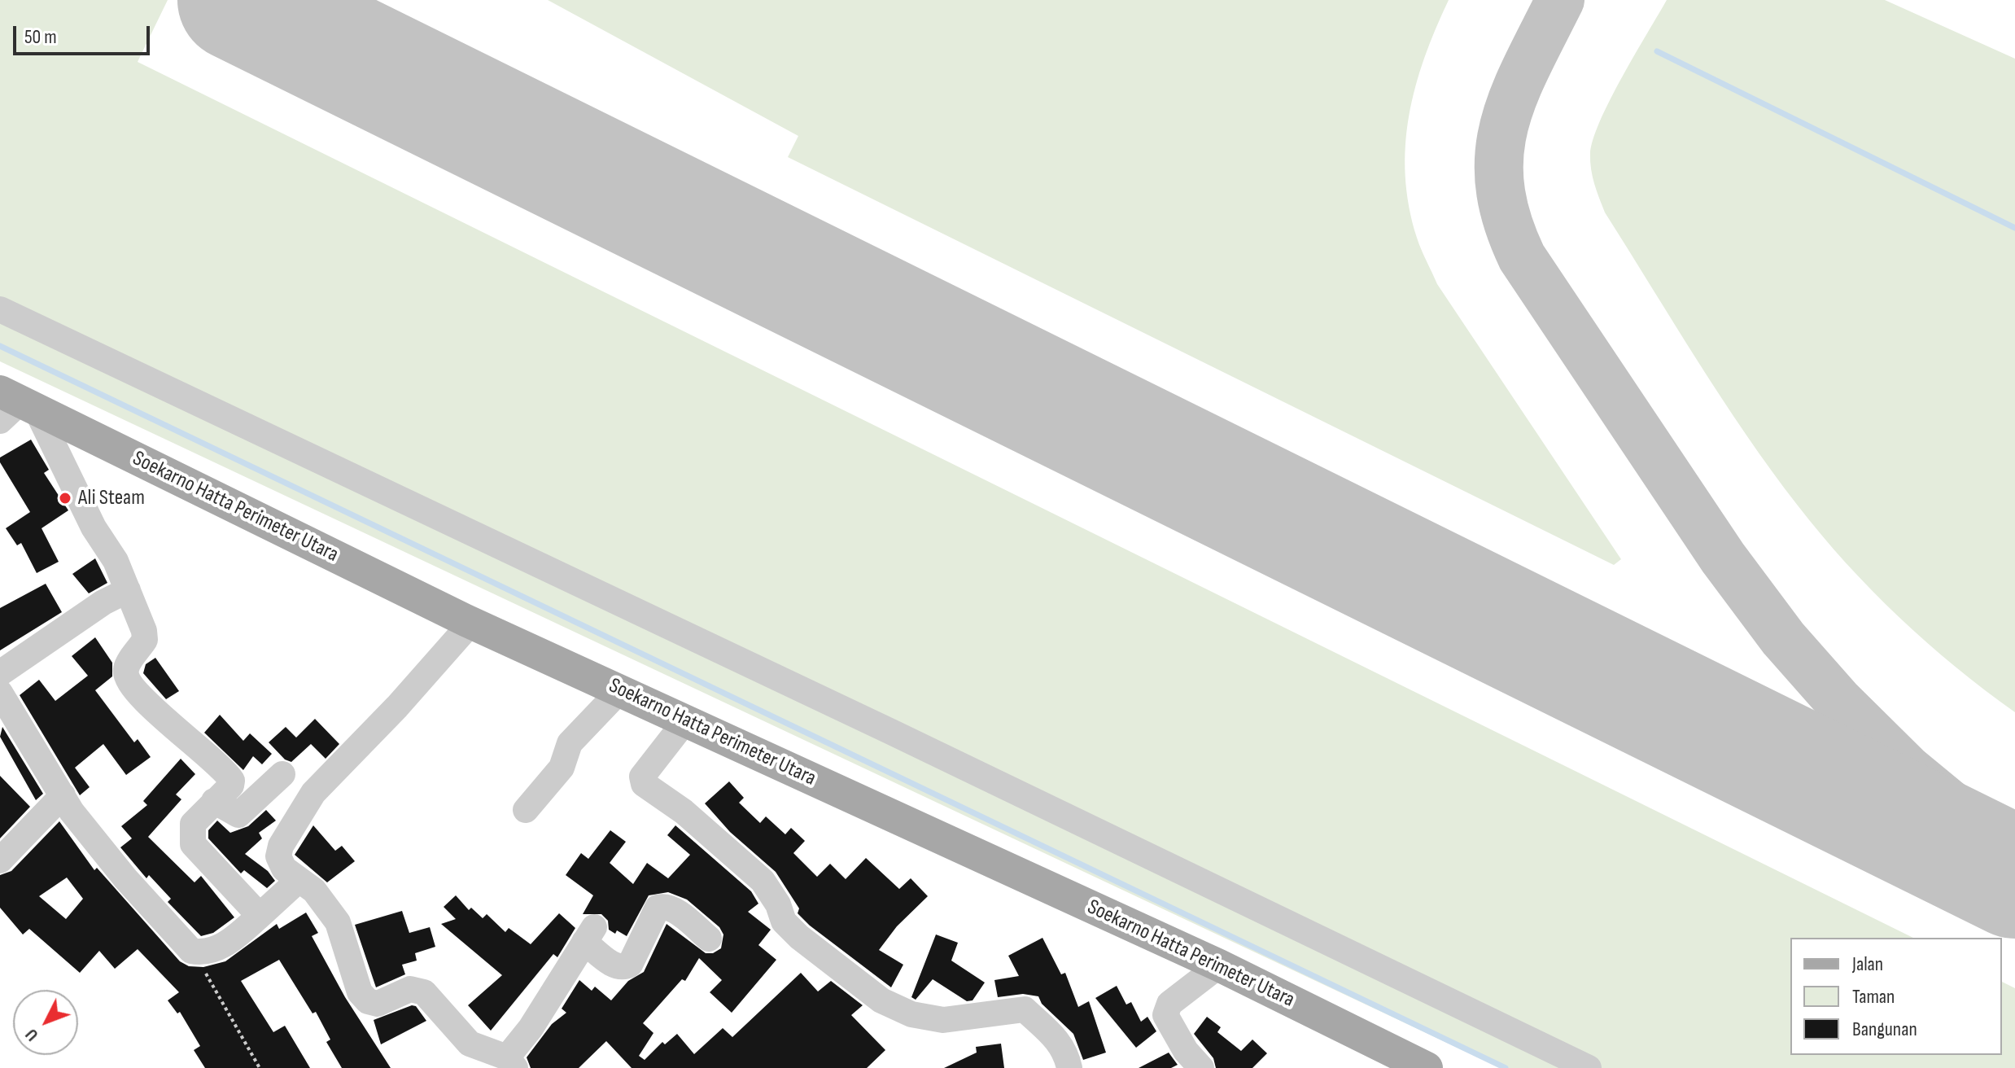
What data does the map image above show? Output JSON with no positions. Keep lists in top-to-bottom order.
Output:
{
  "streets": {
    "main road": ["Soekarno Hatta Perimeter Utara"]
  },
  "places": ["Ali Steam"],
  "legend": ["Jalan", "Taman", "Bangunan"],
  "scale_bar": "50 m",
  "north": "bottom left"
}
